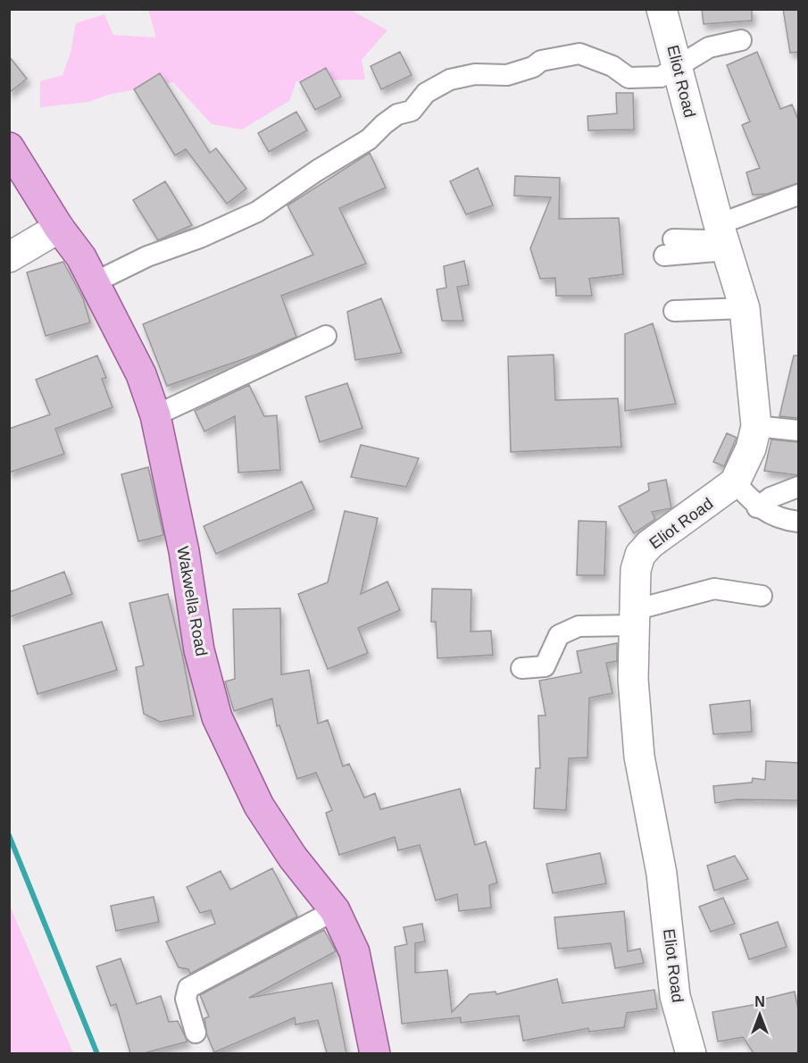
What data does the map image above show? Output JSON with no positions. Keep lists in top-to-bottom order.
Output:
{
  "streets": {
    "main road": ["Wakwella Road"],
    "street": ["Eliot Road"]
  },
  "north": "top"
}
